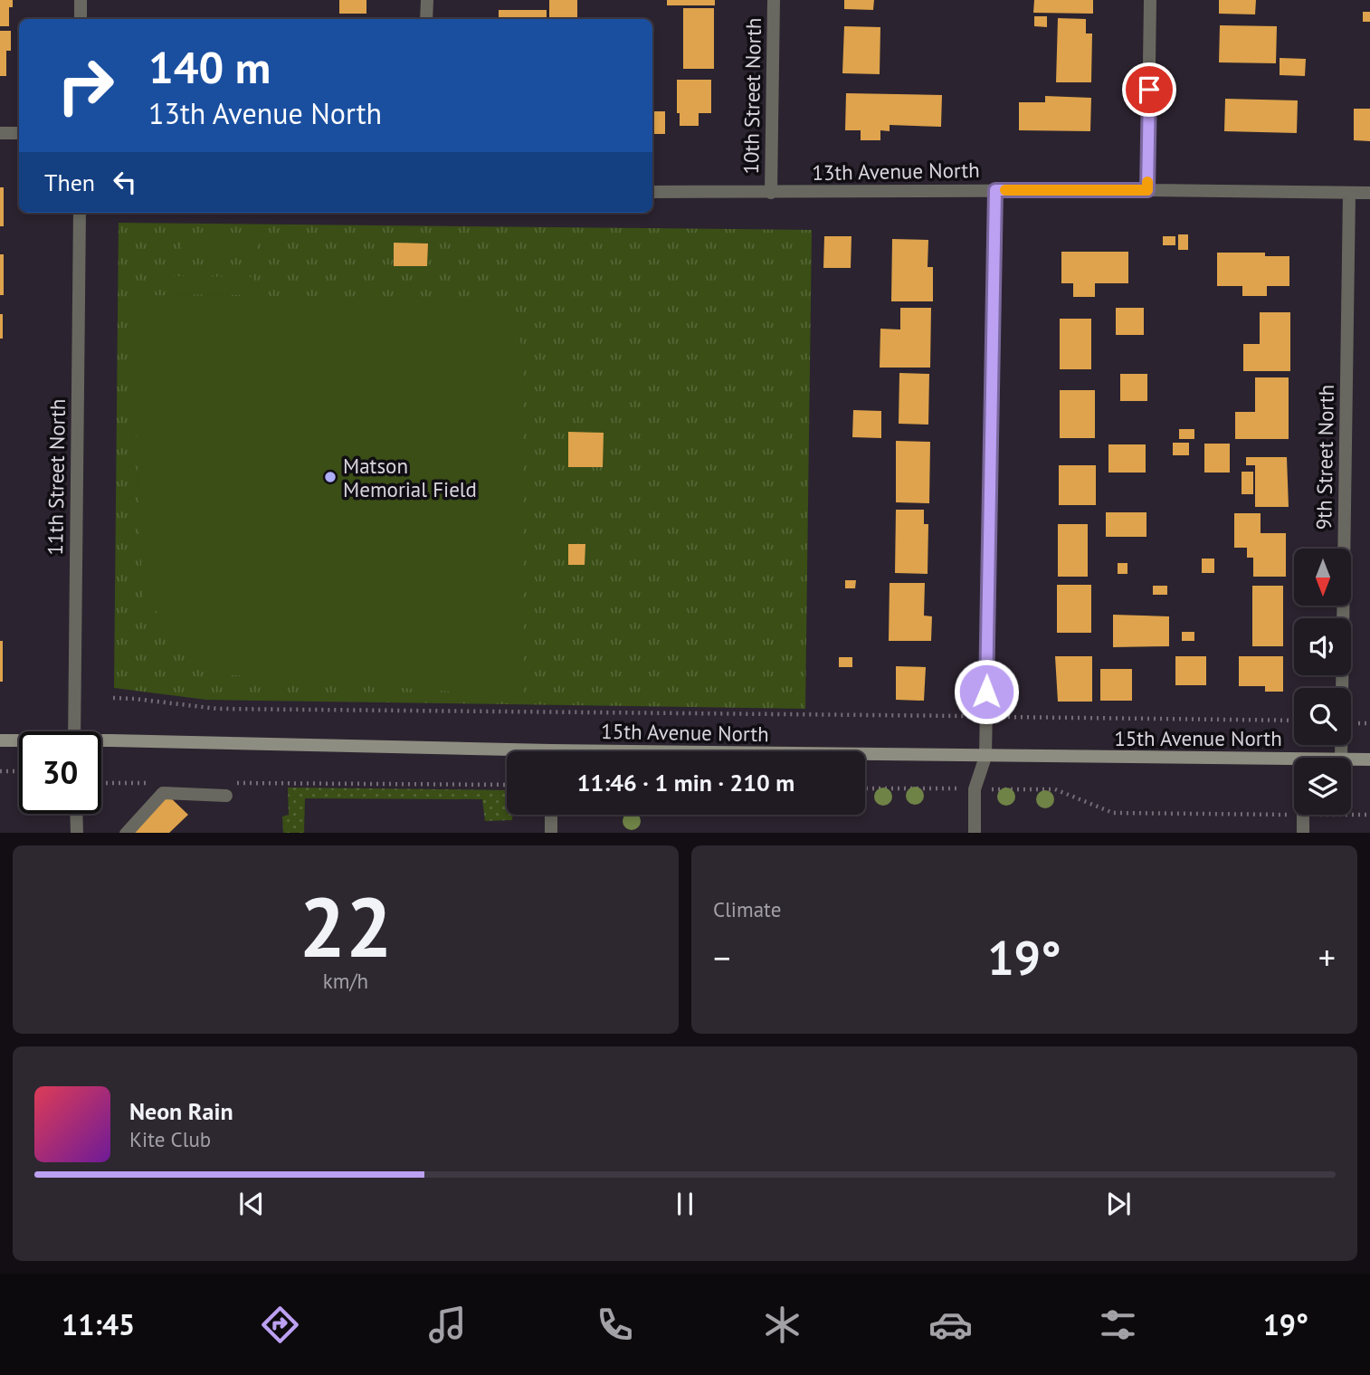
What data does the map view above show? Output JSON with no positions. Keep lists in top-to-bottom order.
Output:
{
  "streets": {
    "main road": ["15th Avenue North"],
    "street": [
      "10th Street North",
      "13th Avenue North",
      "9th Street North",
      "11th Street North"
    ]
  },
  "crossings": [
    ["10th Street North", "13th Avenue North"],
    ["13th Avenue North", "9th Street North"]
  ],
  "places": ["Matson Memorial Field"],
  "north": "bottom",
  "page": {
    "turn": ["140 m", "13th Avenue North"],
    "then": "Then",
    "limit": "30",
    "trip": "11:46 · 1 min · 210 m",
    "tile": [
      ["22", "km/h"],
      "Climate"
    ],
    "heat": ["−", "19°", "+"],
    "song": ["Neon Rain", "Kite Club"],
    "tabs": ["11:45", "19°"]
  }
}
